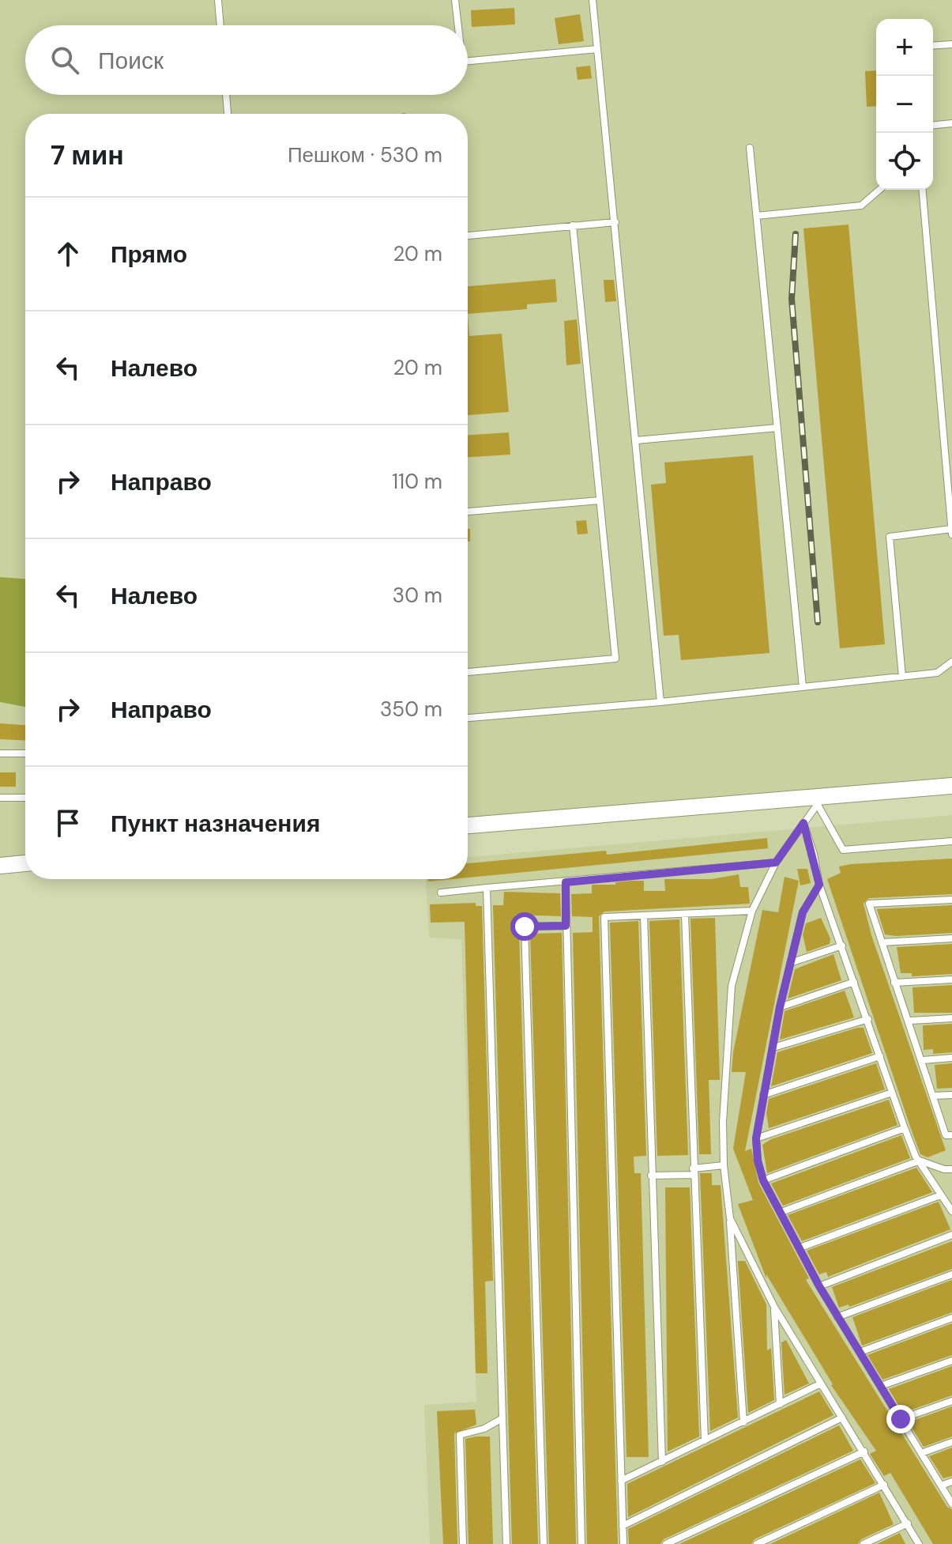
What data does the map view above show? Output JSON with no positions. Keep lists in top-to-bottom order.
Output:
{
  "page": {
    "map_buttons": ["+", "−"],
    "search": "Поиск",
    "heading": ["7 мин", "Пешком · 530 m"],
    "list": [
      ["Прямо", "20 m"],
      ["Налево", "20 m"],
      ["Направо", "110 m"],
      ["Налево", "30 m"],
      ["Направо", "350 m"],
      "Пункт назначения"
    ]
  }
}
